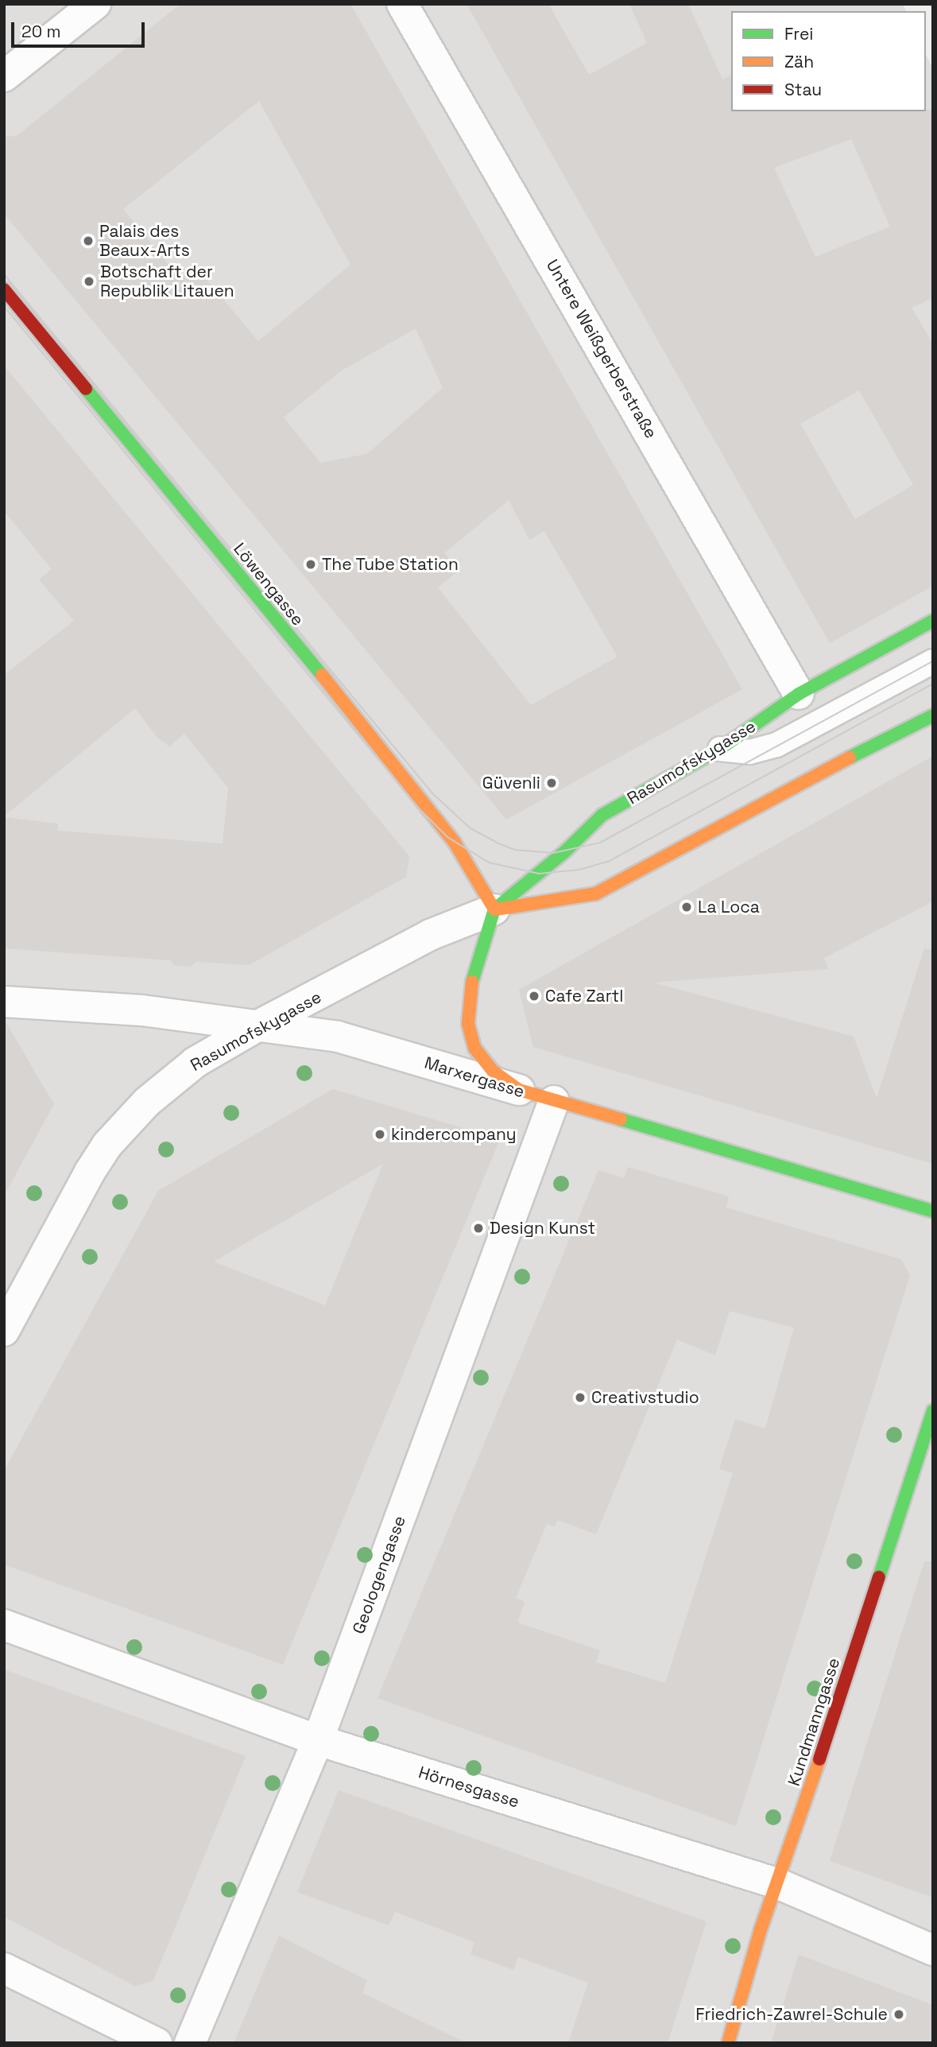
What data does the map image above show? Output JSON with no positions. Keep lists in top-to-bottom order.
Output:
{
  "streets": {
    "street": [
      "Untere Weißgerberstraße",
      "Löwengasse",
      "Rasumofskygasse",
      "Marxergasse",
      "Geologengasse",
      "Kundmanngasse",
      "Hörnesgasse"
    ]
  },
  "crossings": [
    ["Untere Weißgerberstraße", "Rasumofskygasse"],
    ["Löwengasse", "Rasumofskygasse"],
    ["Rasumofskygasse", "Marxergasse"],
    ["Marxergasse", "Geologengasse"],
    ["Geologengasse", "Hörnesgasse"],
    ["Kundmanngasse", "Hörnesgasse"]
  ],
  "places": [
    "Palais des Beaux-Arts",
    "Botschaft der Republik Litauen",
    "The Tube Station",
    "Güvenli",
    "La Loca",
    "Cafe Zartl",
    "kindercompany",
    "Design Kunst",
    "Creativstudio",
    "Friedrich-Zawrel-Schule"
  ],
  "legend": ["Frei", "Zäh", "Stau"],
  "scale_bar": "20 m"
}
